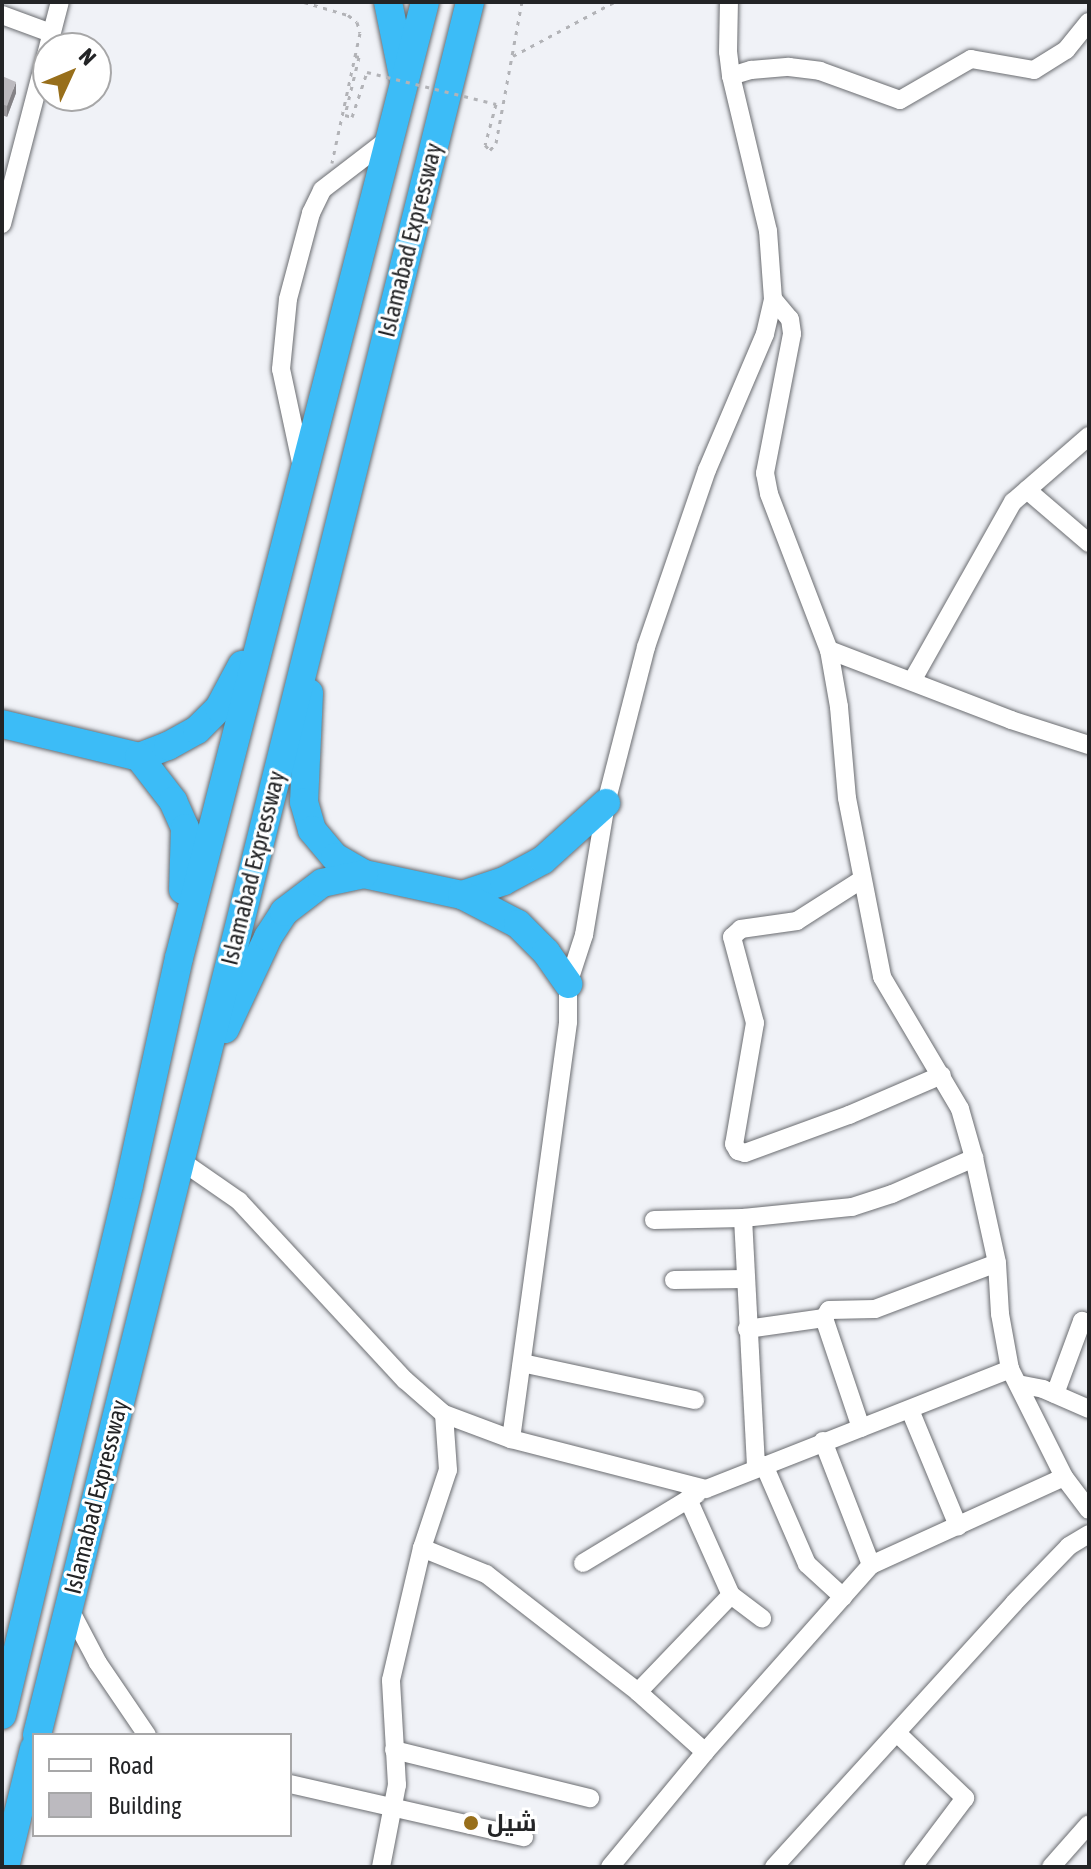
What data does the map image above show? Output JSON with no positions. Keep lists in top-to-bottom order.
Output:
{
  "streets": {
    "highway": ["Islamabad Expressway"]
  },
  "places": ["شیل"],
  "legend": ["Road", "Building"],
  "north": "top right"
}
